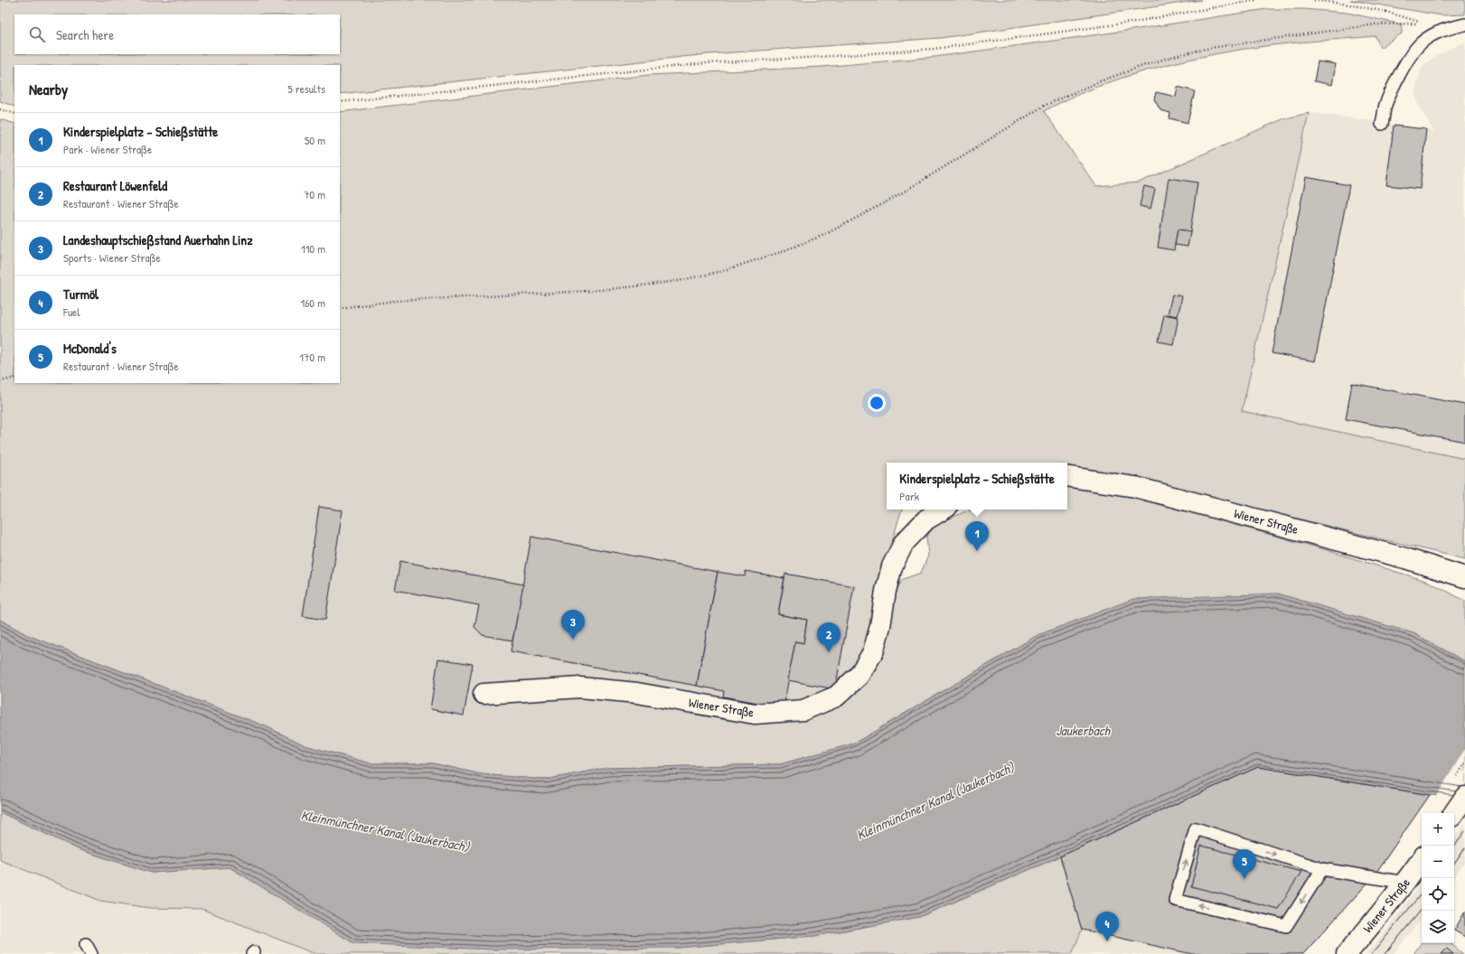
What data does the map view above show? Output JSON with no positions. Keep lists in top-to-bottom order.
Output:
{
  "streets": {
    "street": ["Wiener Straße"]
  },
  "water": ["Jaukerbach", "Kleinmünchner Kanal (Jaukerbach)"],
  "page": {
    "search": "Search here",
    "heading": ["Nearby", "5 results"],
    "list": [
      {
        "mark": "1",
        "name": "Kinderspielplatz - Schießstätte",
        "note": "Park · Wiener Straße",
        "value": "50 m"
      },
      {
        "mark": "2",
        "name": "Restaurant Löwenfeld",
        "note": "Restaurant · Wiener Straße",
        "value": "70 m"
      },
      {
        "mark": "3",
        "name": "Landeshauptschießstand Auerhahn Linz",
        "note": "Sports · Wiener Straße",
        "value": "110 m"
      },
      {
        "mark": "4",
        "name": "Turmöl",
        "note": "Fuel",
        "value": "160 m"
      },
      {
        "mark": "5",
        "name": "McDonald's",
        "note": "Restaurant · Wiener Straße",
        "value": "170 m"
      }
    ],
    "popup": ["Kinderspielplatz - Schießstätte", "Park"],
    "pins": [
      "1",
      "3",
      "2",
      "5",
      "4"
    ],
    "map_buttons": ["+", "−"]
  }
}
